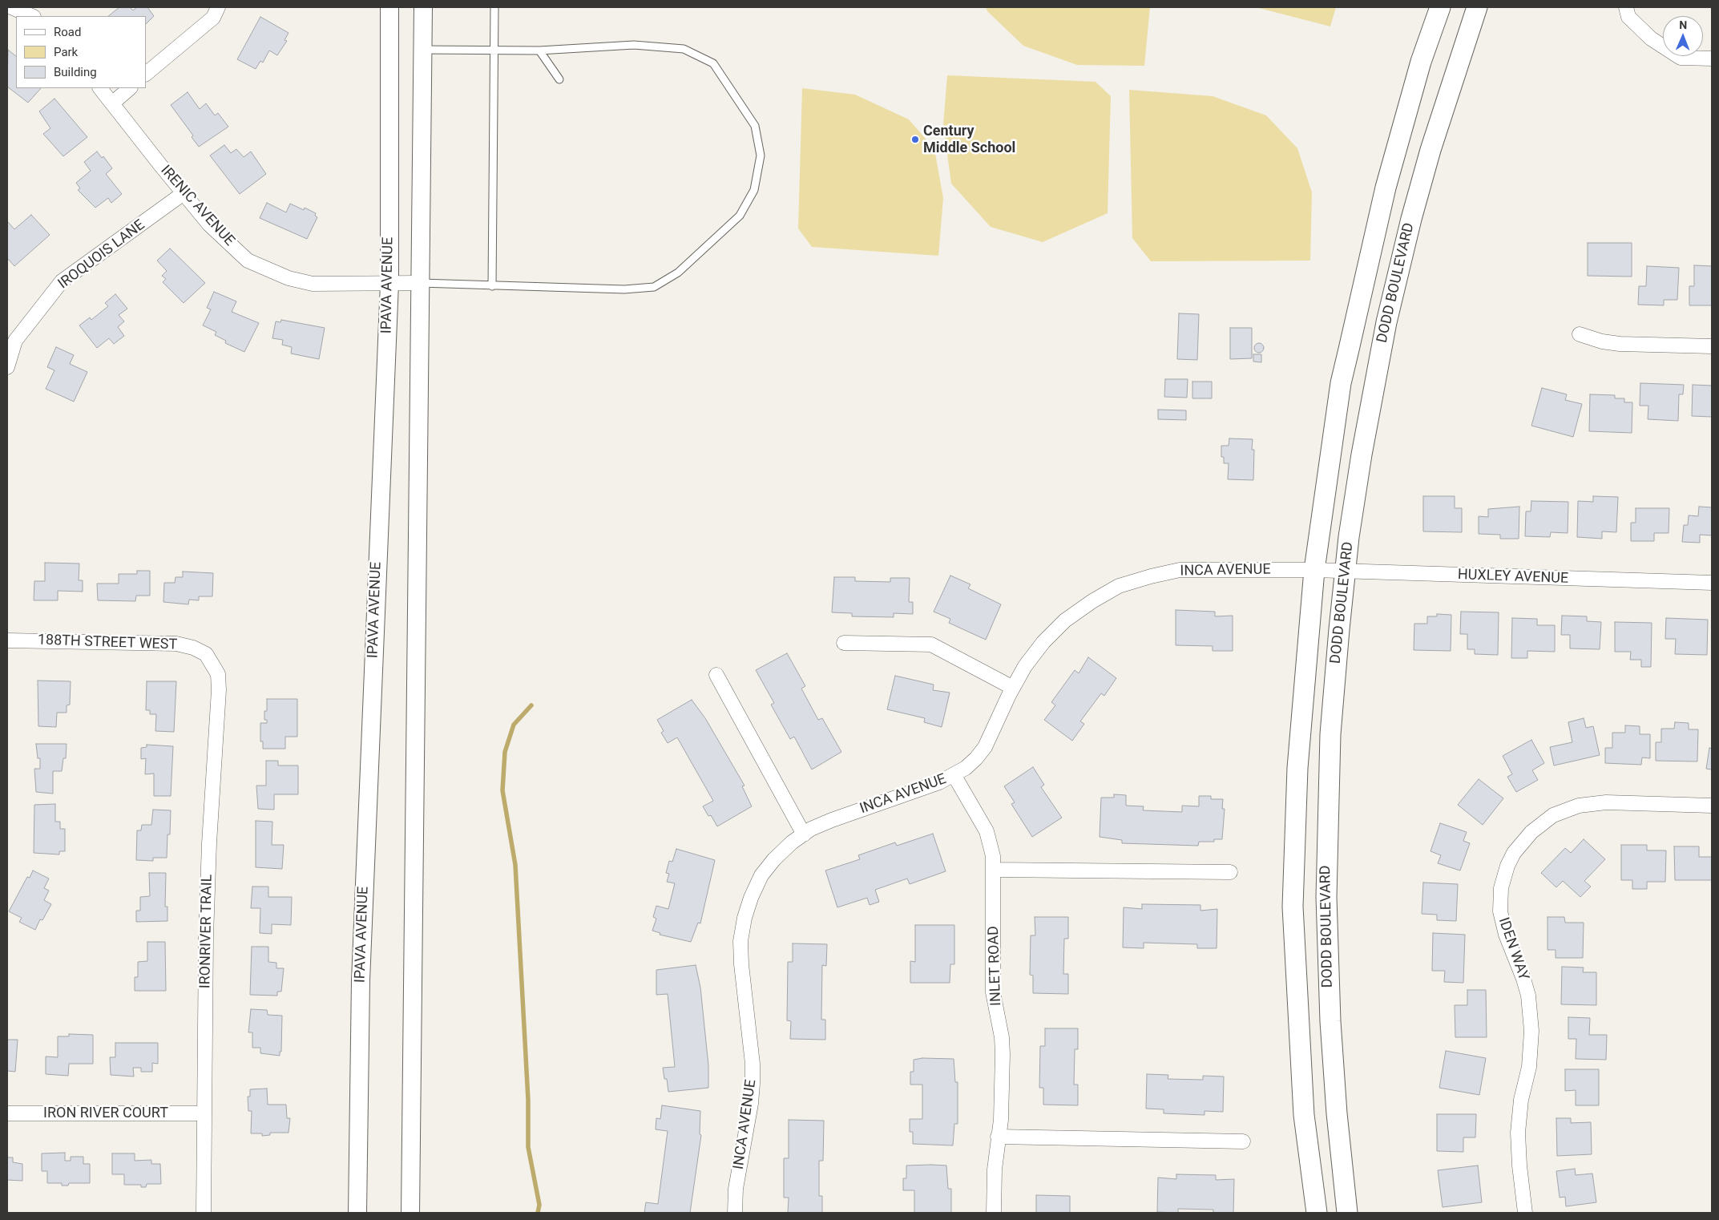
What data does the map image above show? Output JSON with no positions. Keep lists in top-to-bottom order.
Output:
{
  "streets": {
    "main road": ["DODD BOULEVARD"],
    "street": [
      "IRENIC AVENUE",
      "IROQUOIS LANE",
      "IPAVA AVENUE",
      "INCA AVENUE",
      "HUXLEY AVENUE",
      "188TH STREET WEST",
      "IRONRIVER TRAIL",
      "IDEN WAY",
      "INLET ROAD",
      "IRON RIVER COURT"
    ]
  },
  "crossings": [
    ["IRENIC AVENUE", "IROQUOIS LANE"],
    ["IRENIC AVENUE", "IPAVA AVENUE"],
    ["DODD BOULEVARD", "HUXLEY AVENUE"],
    ["INCA AVENUE", "HUXLEY AVENUE"],
    ["INCA AVENUE", "INLET ROAD"],
    ["188TH STREET WEST", "IRONRIVER TRAIL"],
    ["IRONRIVER TRAIL", "IRON RIVER COURT"]
  ],
  "places": ["Century Middle School"],
  "legend": ["Road", "Park", "Building"],
  "north": "top"
}
